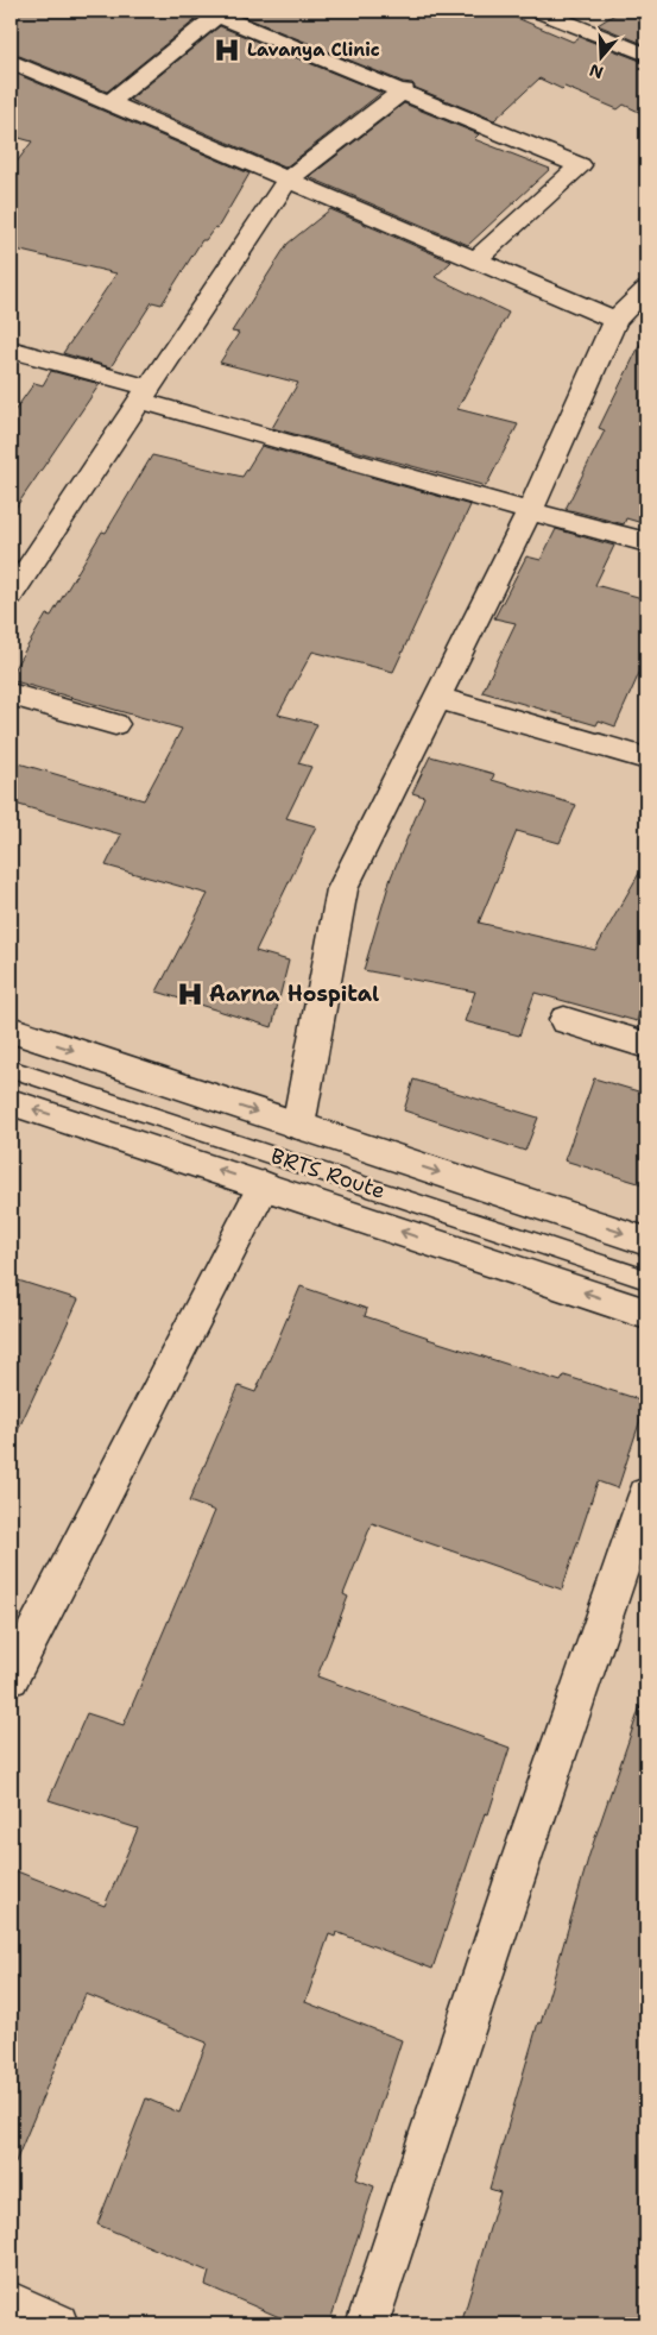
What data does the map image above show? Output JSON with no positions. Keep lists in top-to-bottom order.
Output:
{
  "streets": {
    "lane": ["BRTS Route"]
  },
  "places": {
    "hospital": ["Lavanya Clinic", "Aarna Hospital"]
  },
  "north": "bottom"
}
